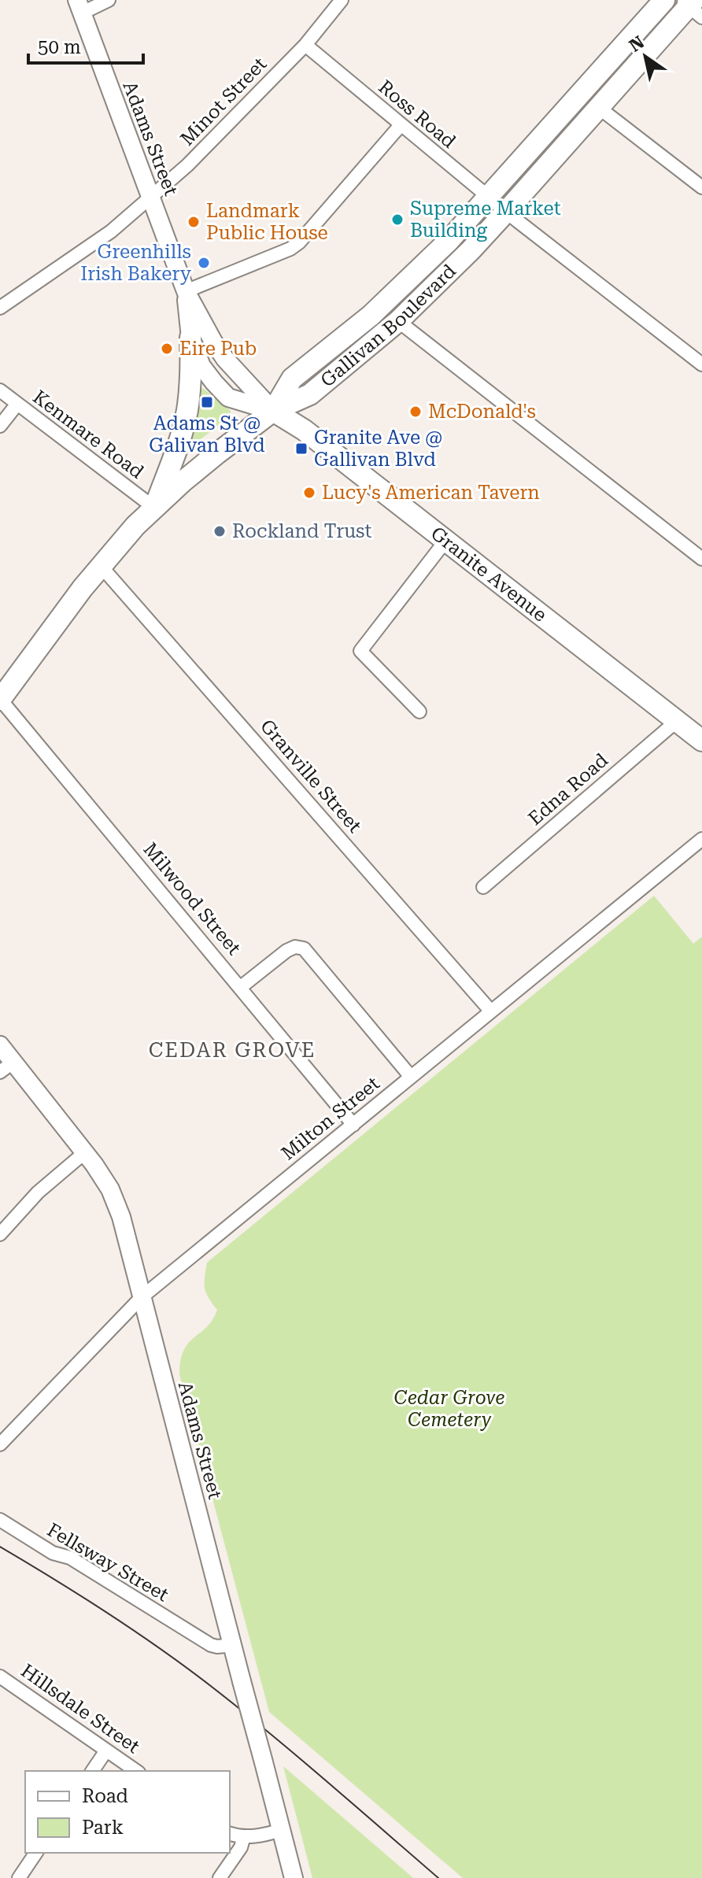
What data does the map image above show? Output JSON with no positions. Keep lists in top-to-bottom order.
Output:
{
  "streets": {
    "highway": ["Gallivan Boulevard", "Granite Avenue"],
    "main road": ["Adams Street"],
    "street": [
      "Minot Street",
      "Ross Road",
      "Kenmare Road",
      "Granville Street",
      "Edna Road",
      "Milwood Street",
      "Milton Street",
      "Fellsway Street",
      "Hillsdale Street"
    ]
  },
  "crossings": [
    ["Minot Street", "Ross Road"],
    ["Minot Street", "Adams Street"],
    ["Ross Road", "Gallivan Boulevard"],
    ["Adams Street", "Gallivan Boulevard"],
    ["Adams Street", "Granite Avenue"],
    ["Adams Street", "Milton Street"],
    ["Adams Street", "Fellsway Street"],
    ["Gallivan Boulevard", "Kenmare Road"],
    ["Gallivan Boulevard", "Granite Avenue"],
    ["Gallivan Boulevard", "Granville Street"],
    ["Gallivan Boulevard", "Milwood Street"],
    ["Granite Avenue", "Edna Road"],
    ["Granville Street", "Milton Street"],
    ["Milwood Street", "Milton Street"]
  ],
  "districts": ["CEDAR GROVE"],
  "parks": ["Cedar Grove Cemetery"],
  "places": {
    "other": [
      "Supreme Market Building",
      "Landmark Public House",
      "Greenhills Irish Bakery",
      "Eire Pub",
      "McDonald's",
      "Lucy's American Tavern",
      "Rockland Trust"
    ],
    "transit": ["Adams St @ Galivan Blvd", "Granite Ave @ Gallivan Blvd"]
  },
  "legend": ["Road", "Park"],
  "scale_bar": "50 m",
  "north": "top left"
}
